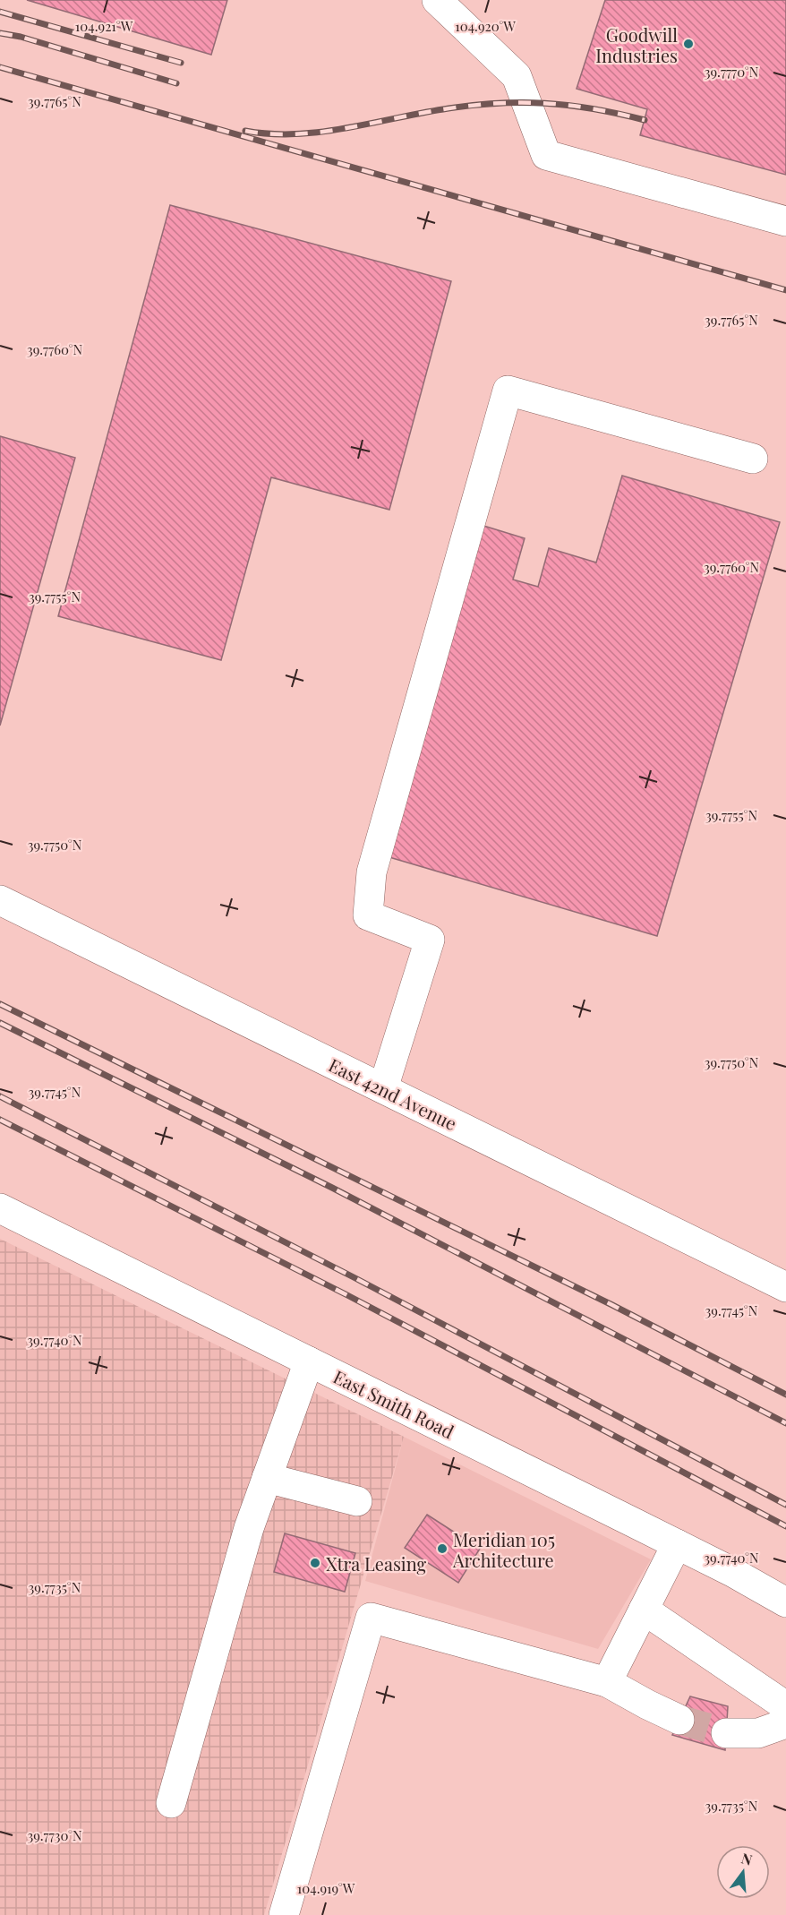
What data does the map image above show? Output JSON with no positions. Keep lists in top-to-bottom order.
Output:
{
  "streets": {
    "street": ["East 42nd Avenue", "East Smith Road"]
  },
  "places": ["Goodwill Industries", "Meridian 105 Architecture", "Xtra Leasing"],
  "north": "top",
  "coordinates": [
    "104.921°W",
    "104.920°W",
    "39.7770°N",
    "39.7765°N",
    "39.7760°N",
    "39.7755°N",
    "39.7750°N",
    "39.7745°N",
    "39.7740°N",
    "39.7735°N",
    "39.7730°N",
    "104.919°W"
  ]
}
